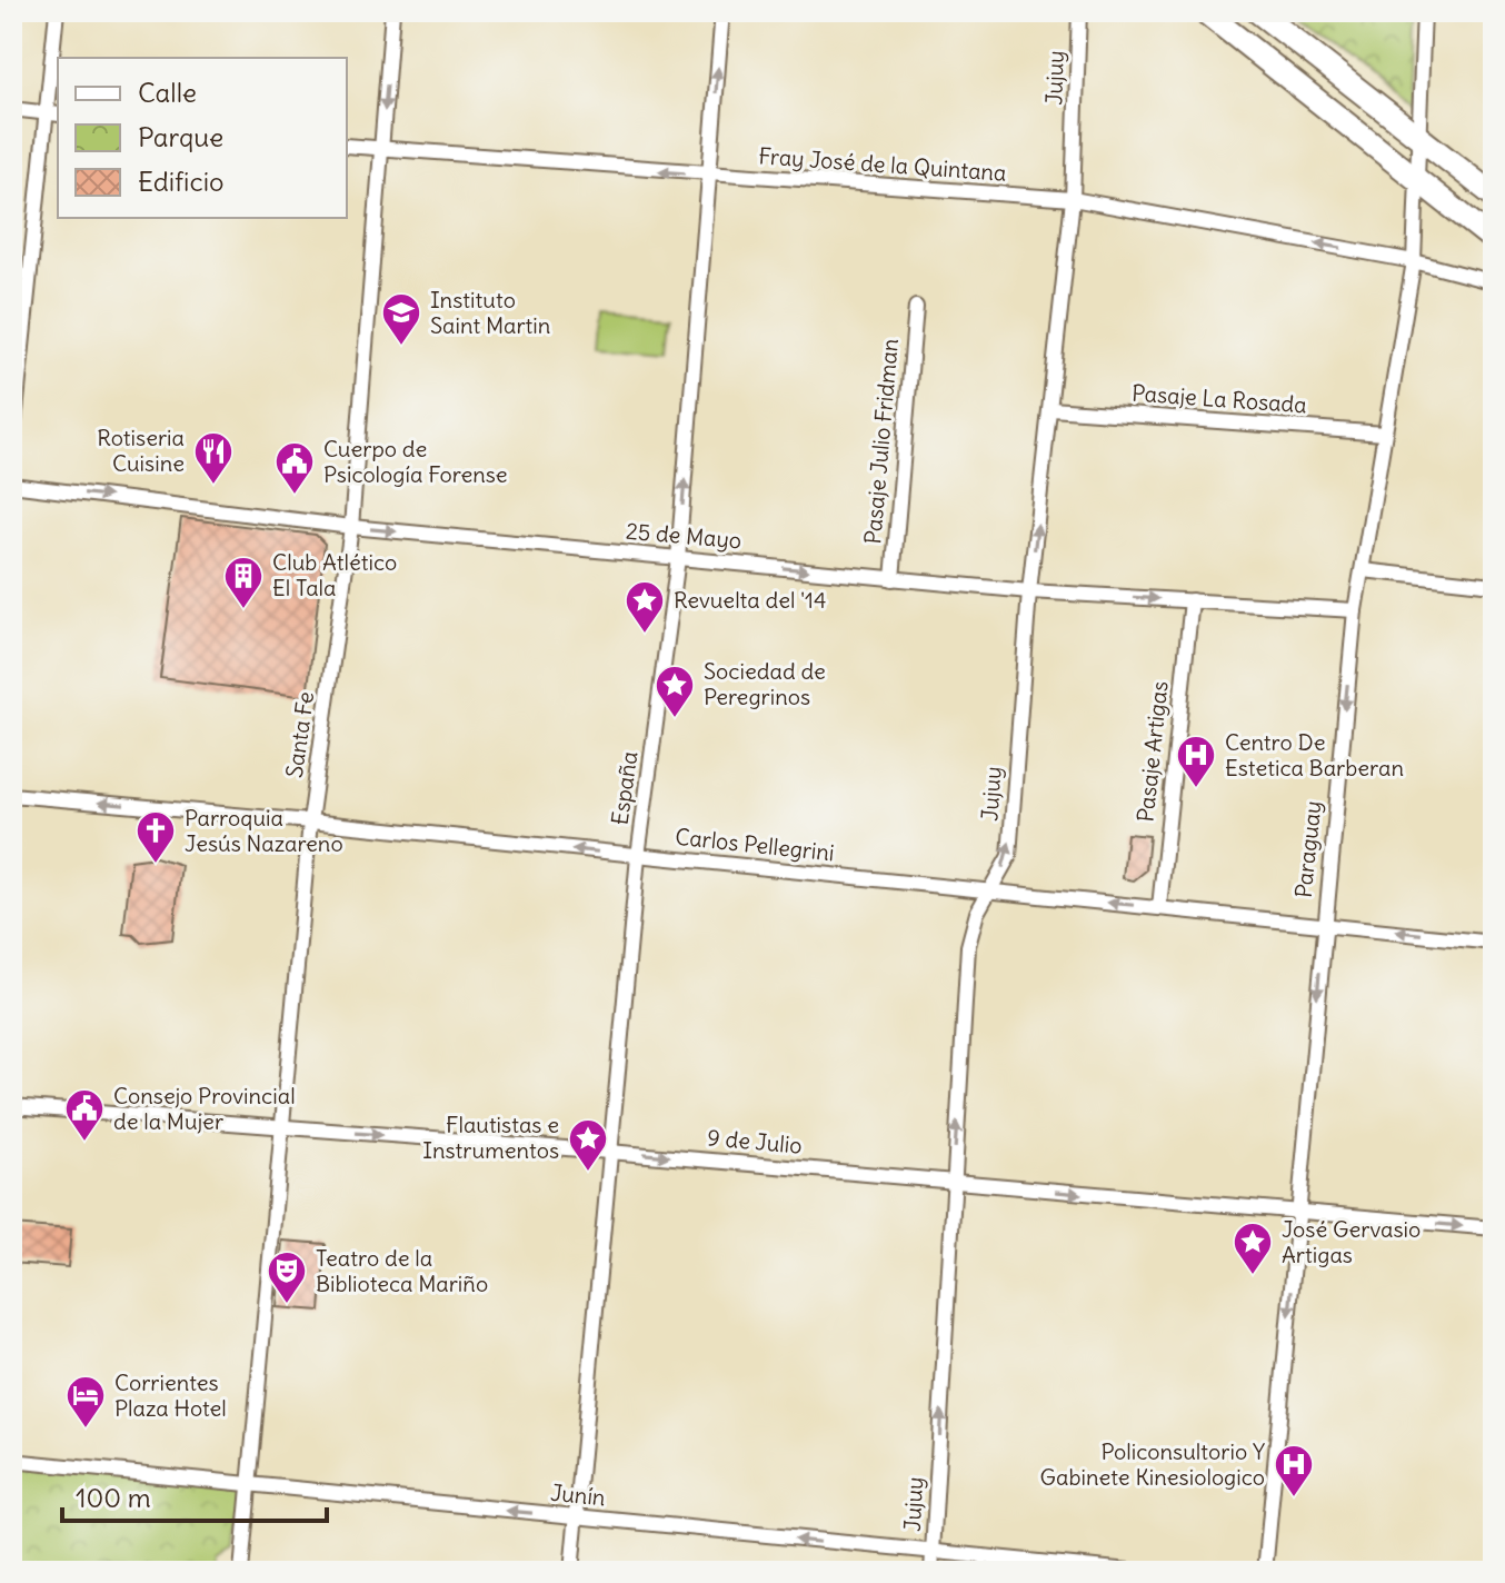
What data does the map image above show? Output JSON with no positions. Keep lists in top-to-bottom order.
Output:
{
  "streets": {
    "street": [
      "Jujuy",
      "Fray José de la Quintana",
      "Pasaje La Rosada",
      "Pasaje Julio Fridman",
      "25 de Mayo",
      "Santa Fe",
      "Pasaje Artigas",
      "España",
      "Carlos Pellegrini",
      "Paraguay",
      "9 de Julio",
      "Junín"
    ]
  },
  "crossings": [
    ["Jujuy", "Fray José de la Quintana"],
    ["Jujuy", "Pasaje La Rosada"],
    ["Jujuy", "25 de Mayo"],
    ["Jujuy", "Carlos Pellegrini"],
    ["Jujuy", "9 de Julio"],
    ["Jujuy", "Junín"],
    ["Fray José de la Quintana", "Santa Fe"],
    ["Fray José de la Quintana", "España"],
    ["Fray José de la Quintana", "Paraguay"],
    ["Pasaje La Rosada", "Paraguay"],
    ["Pasaje Julio Fridman", "25 de Mayo"],
    ["25 de Mayo", "Santa Fe"],
    ["25 de Mayo", "Pasaje Artigas"],
    ["25 de Mayo", "España"],
    ["25 de Mayo", "Paraguay"],
    ["Santa Fe", "Carlos Pellegrini"],
    ["Santa Fe", "9 de Julio"],
    ["Santa Fe", "Junín"],
    ["Pasaje Artigas", "Carlos Pellegrini"],
    ["España", "Carlos Pellegrini"],
    ["España", "9 de Julio"],
    ["España", "Junín"],
    ["Carlos Pellegrini", "Paraguay"],
    ["Paraguay", "9 de Julio"]
  ],
  "one_way": [
    "Jujuy",
    "Fray José de la Quintana",
    "25 de Mayo",
    "Carlos Pellegrini",
    "Paraguay",
    "9 de Julio",
    "Junín"
  ],
  "places": {
    "school or university": ["Instituto Saint Martin"],
    "restaurant": ["Rotiseria Cuisine"],
    "public building": ["Cuerpo de Psicología Forense", "Consejo Provincial de la Mujer"],
    "building": ["Club Atlético El Tala"],
    "place": [
      "Revuelta del '14",
      "Sociedad de Peregrinos",
      "Flautistas e Instrumentos",
      "José Gervasio Artigas"
    ],
    "hospital": ["Centro De Estetica Barberan", "Policonsultorio Y Gabinete Kinesiologico"],
    "church": ["Parroquia Jesús Nazareno"],
    "theatre": ["Teatro de la Biblioteca Mariño"],
    "hotel": ["Corrientes Plaza Hotel"]
  },
  "legend": ["Calle", "Parque", "Edificio"],
  "scale_bar": "100 m"
}
